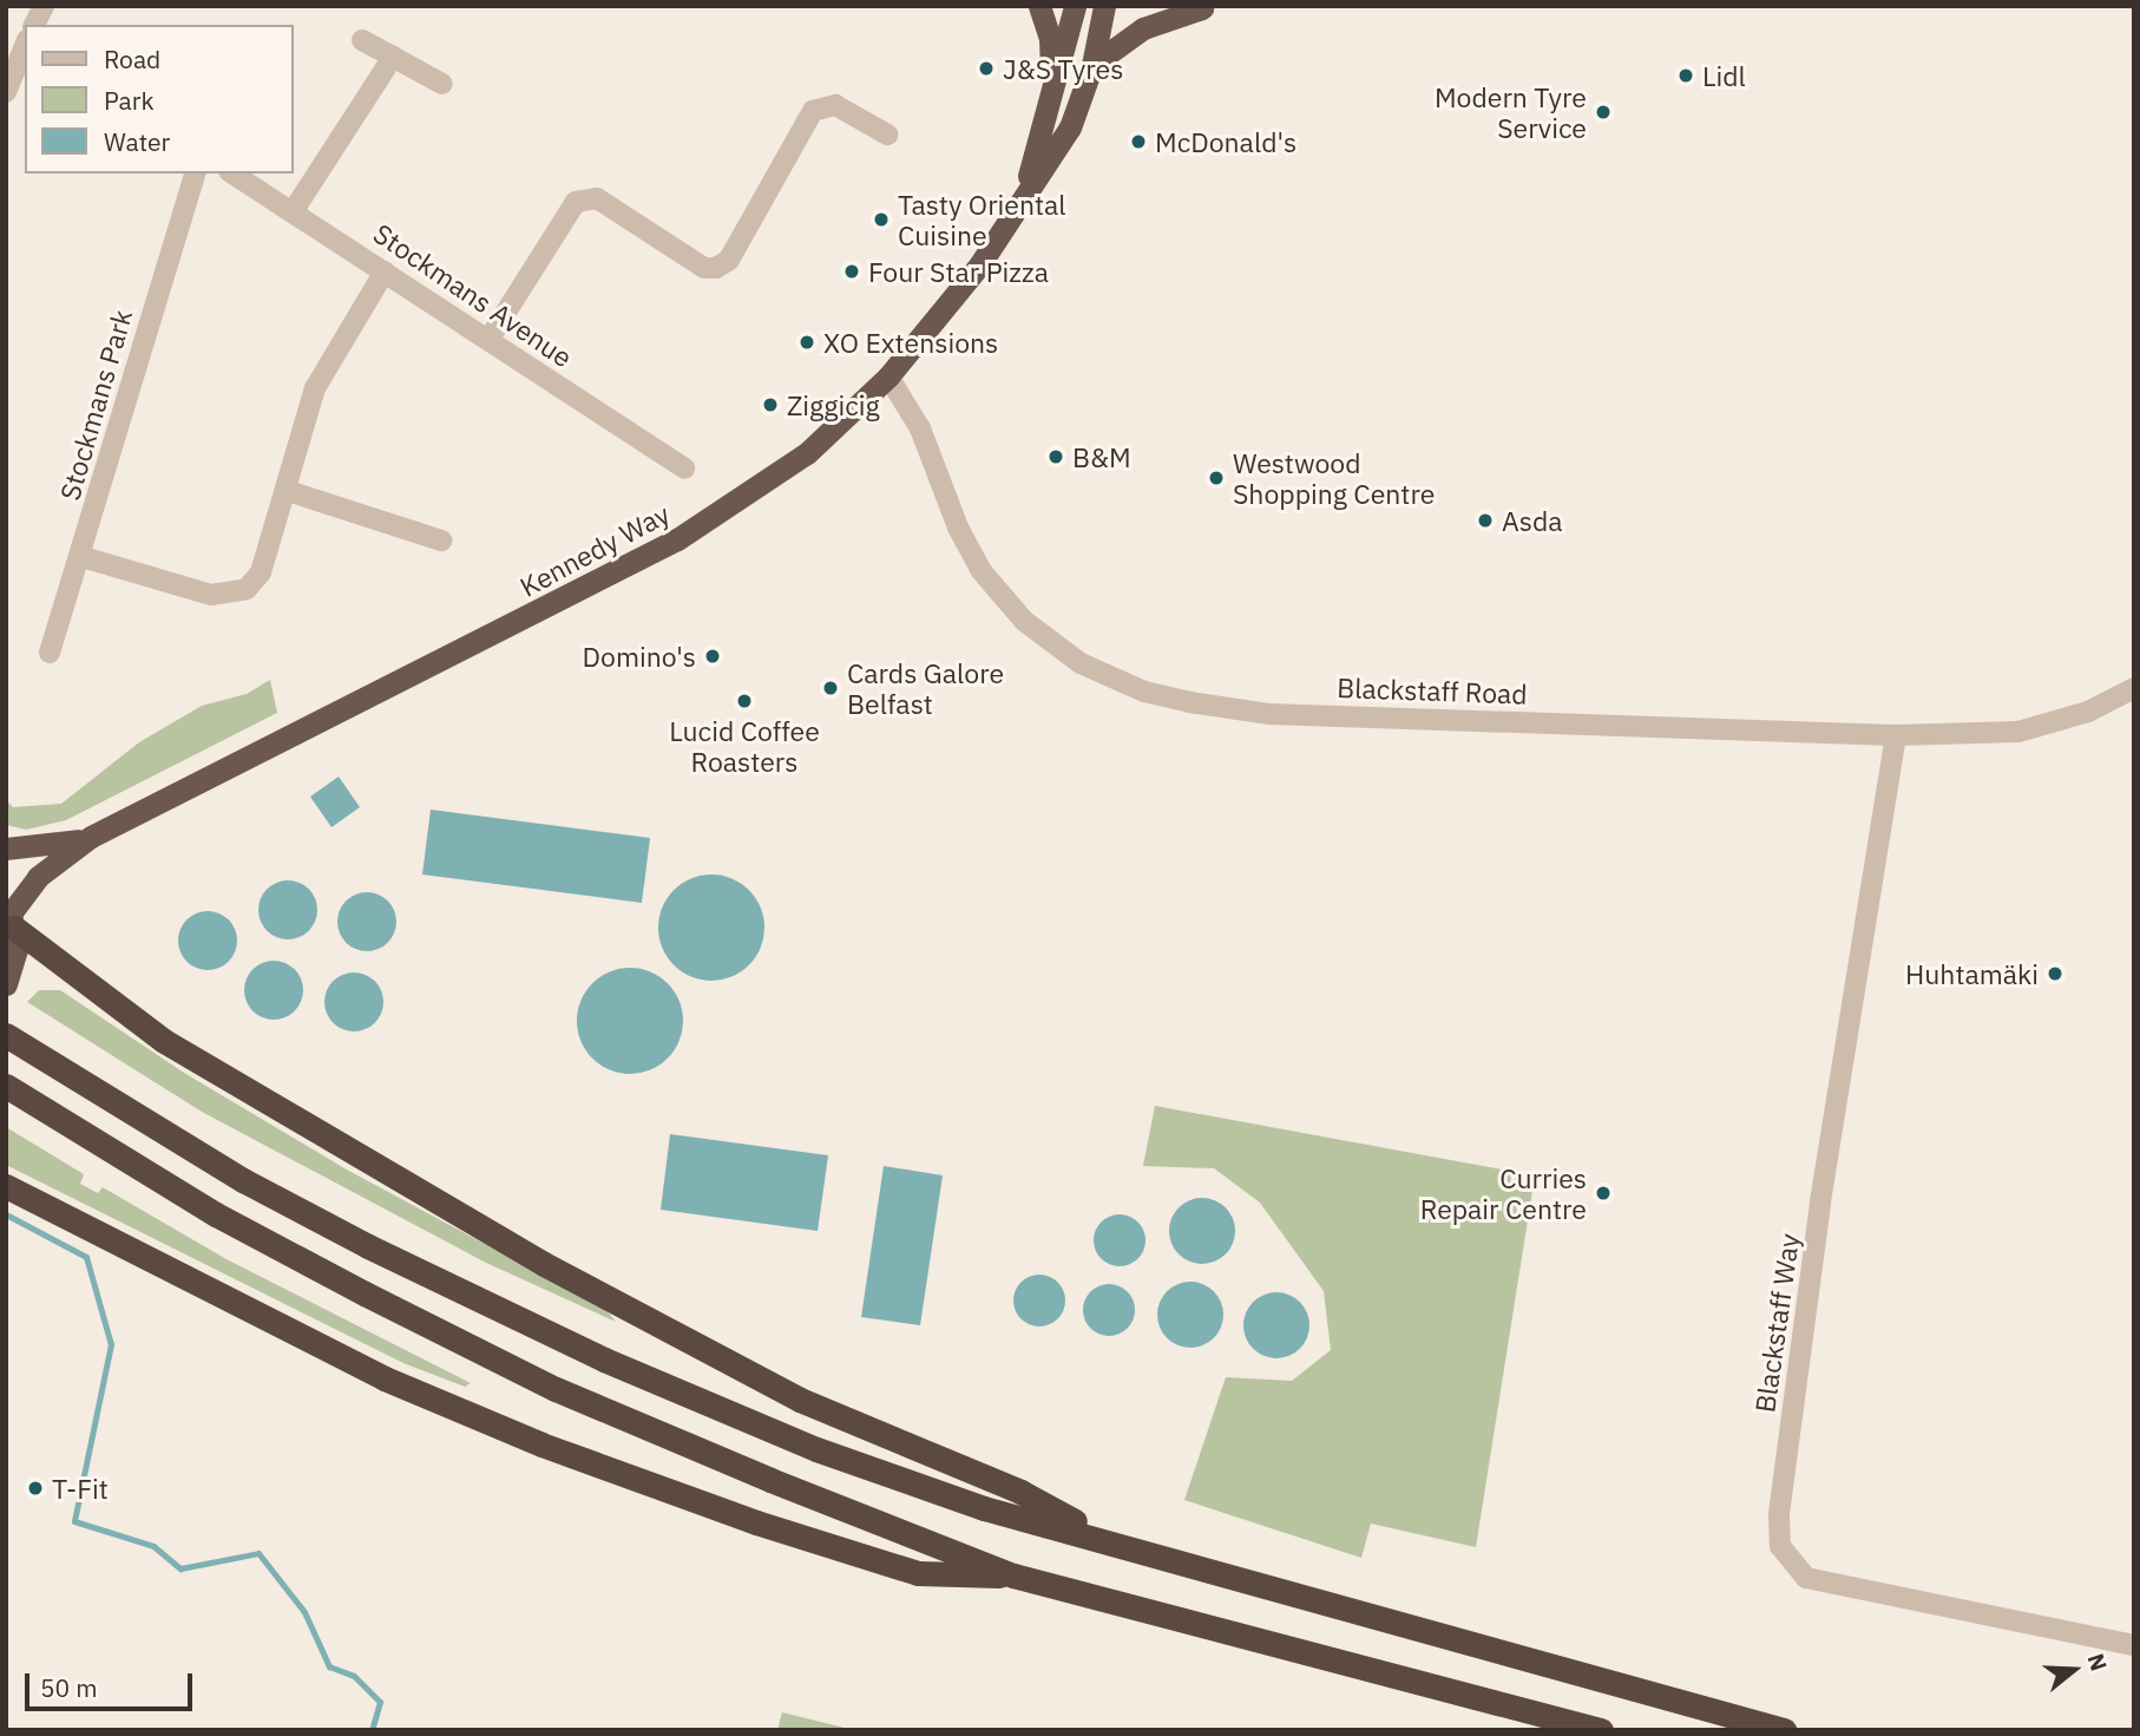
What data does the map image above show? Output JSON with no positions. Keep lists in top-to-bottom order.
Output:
{
  "streets": {
    "highway": ["Kennedy Way"],
    "street": [
      "Stockmans Avenue",
      "Stockmans Park",
      "Blackstaff Road",
      "Blackstaff Way"
    ]
  },
  "crossings": [
    ["Kennedy Way", "Blackstaff Road"],
    ["Blackstaff Road", "Blackstaff Way"]
  ],
  "places": [
    "J&S Tyres",
    "Lidl",
    "Modern Tyre Service",
    "McDonald's",
    "Tasty Oriental Cuisine",
    "Four Star Pizza",
    "XO Extensions",
    "Ziggicig",
    "B&M",
    "Westwood Shopping Centre",
    "Asda",
    "Domino's",
    "Cards Galore Belfast",
    "Lucid Coffee Roasters",
    "Huhtamäki",
    "Curries Repair Centre",
    "T-Fit"
  ],
  "legend": ["Road", "Park", "Water"],
  "scale_bar": "50 m",
  "north": "right"
}
